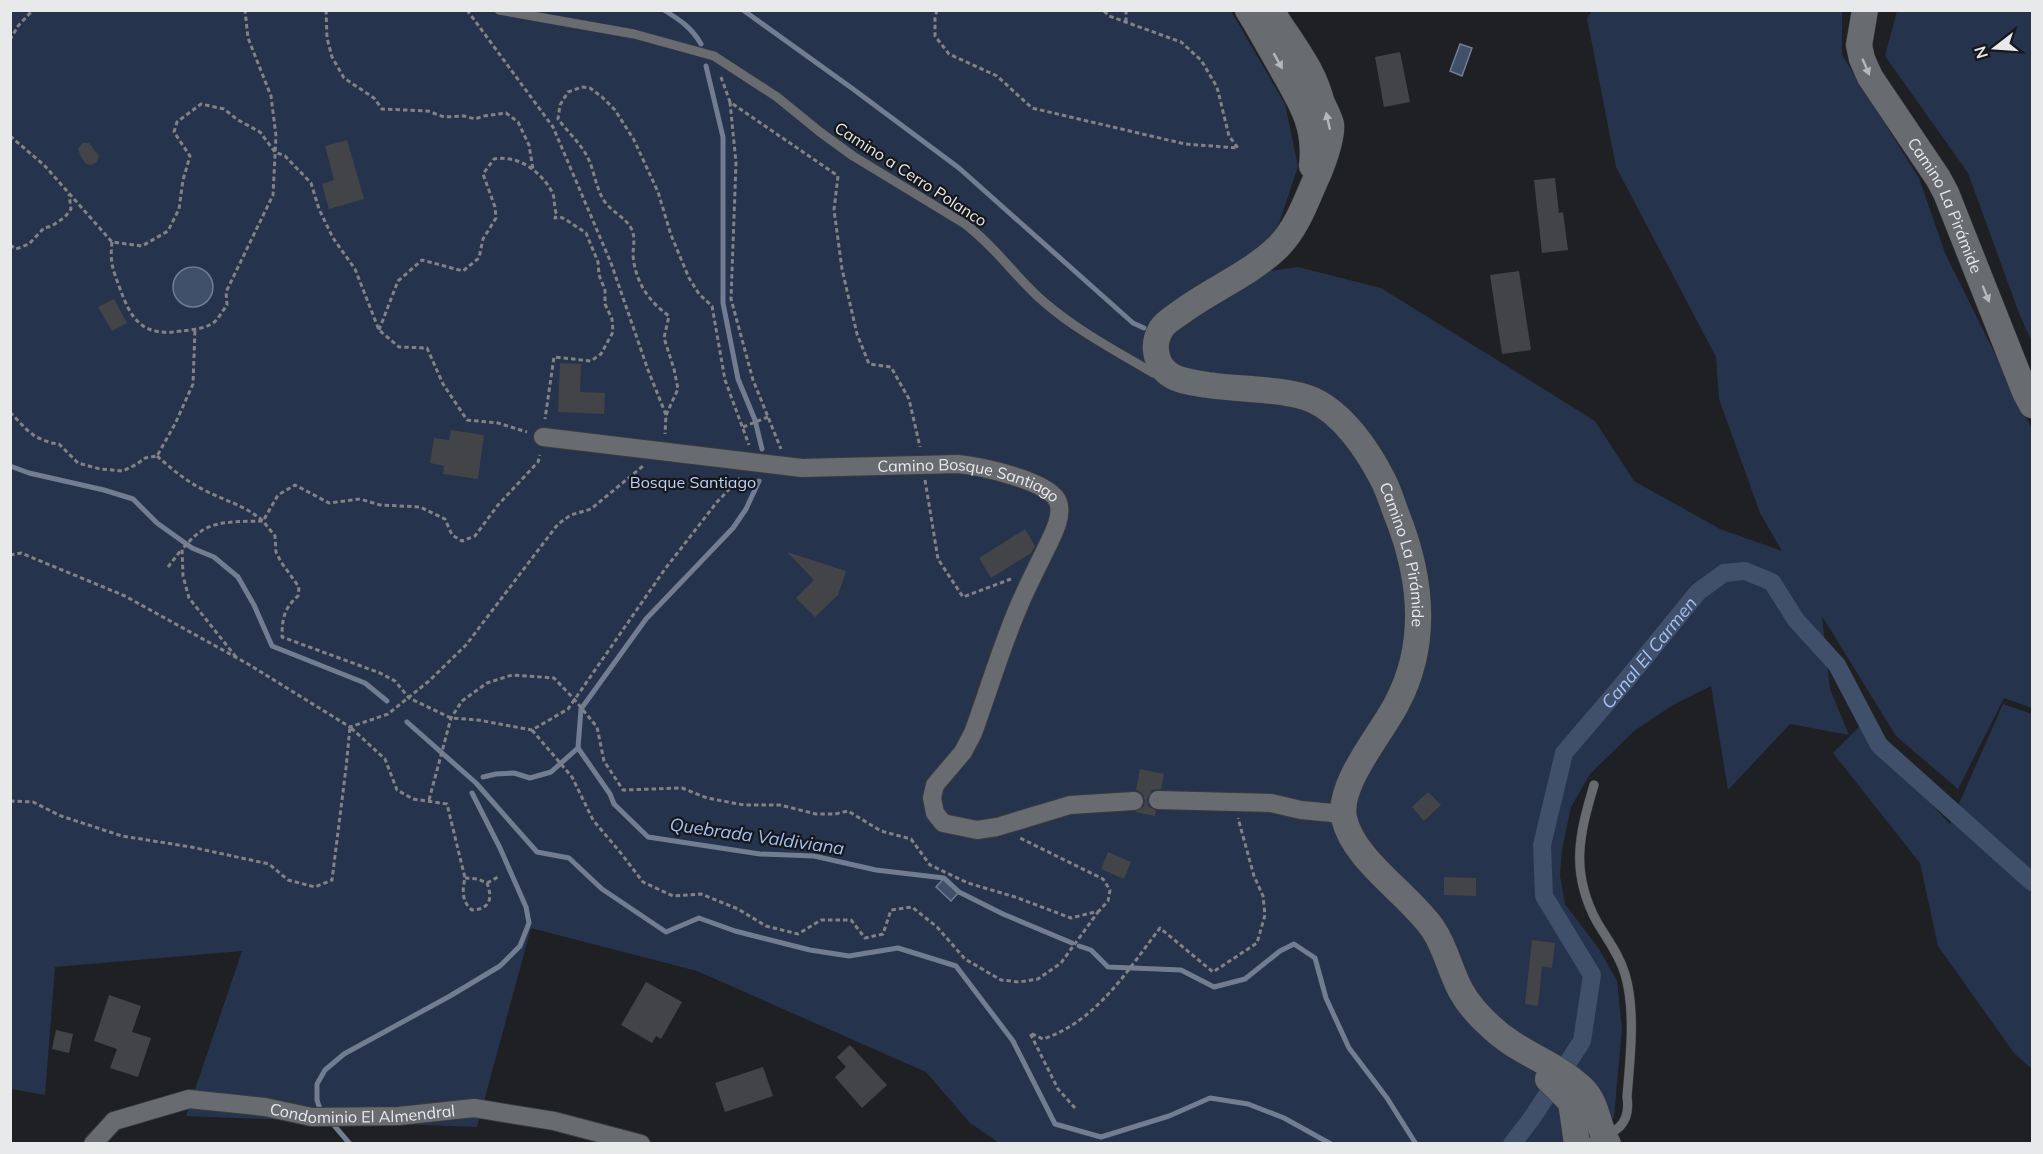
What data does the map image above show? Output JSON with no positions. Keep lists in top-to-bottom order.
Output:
{
  "streets": {
    "street": ["Camino La Pirámide", "Camino Bosque Santiago", "Condominio El Almendral"],
    "lane": ["Camino a Cerro Polanco"]
  },
  "crossings": [
    ["Camino a Cerro Polanco", "Camino La Pirámide"]
  ],
  "one_way": ["Camino La Pirámide"],
  "water": ["Canal El Carmen", "Quebrada Valdiviana"],
  "parks": ["Bosque Santiago"],
  "north": "left"
}
